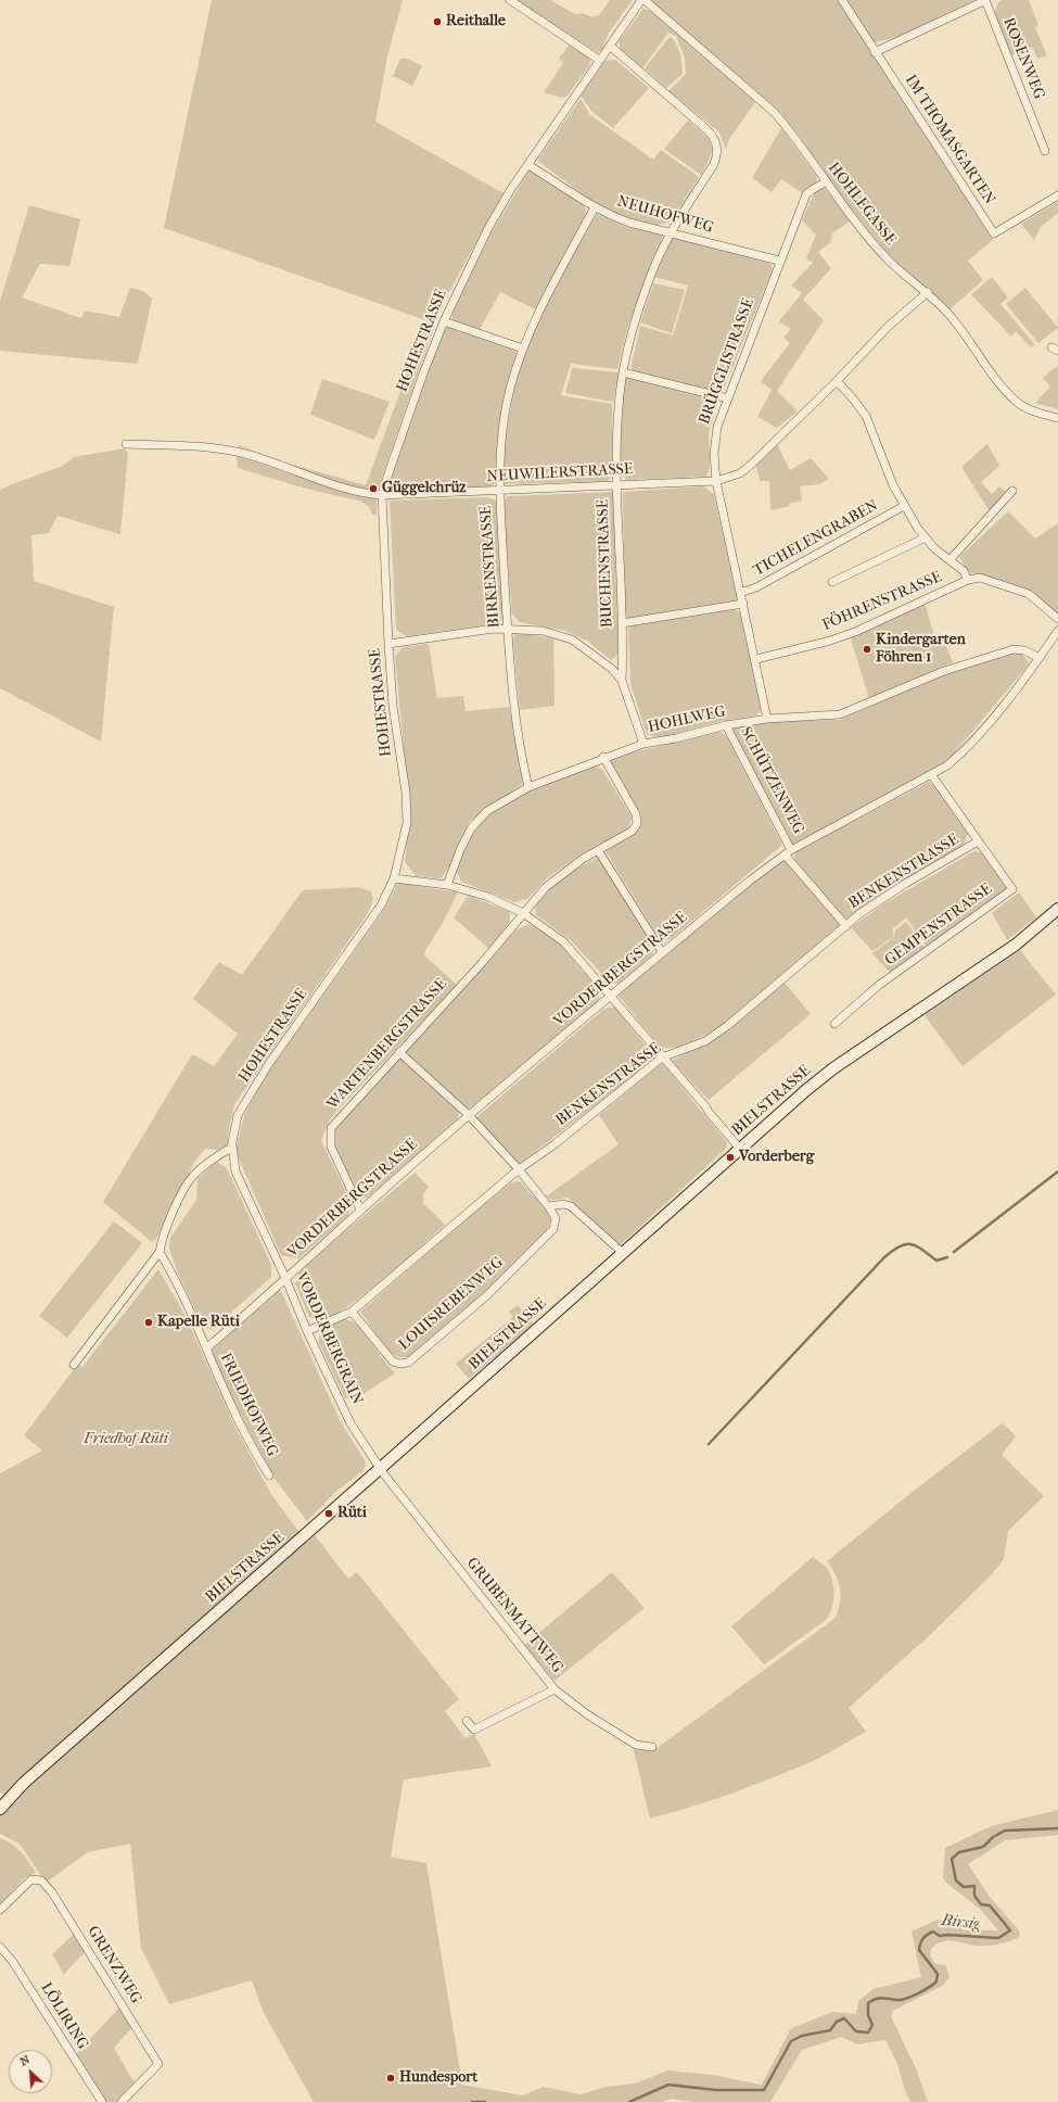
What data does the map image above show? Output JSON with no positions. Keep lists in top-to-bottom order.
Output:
{
  "streets": {
    "main road": ["BIELSTRASSE"],
    "street": [
      "ROSENWEG",
      "IM THOMASGARTEN",
      "HOHLEGASSE",
      "NEUHOFWEG",
      "HOHESTRASSE",
      "BRÜGGLISTRASSE",
      "NEUWILERSTRASSE",
      "TICHELENGRABEN",
      "BUCHENSTRASSE",
      "BIRKENSTRASSE",
      "FÖHRENSTRASSE",
      "HOHLWEG",
      "SCHÜTZENWEG",
      "BENKENSTRASSE",
      "GEMPENSTRASSE",
      "VORDERBERGSTRASSE",
      "WARTENBERGSTRASSE",
      "LOUISREBENWEG",
      "VORDERBERGRAIN",
      "FRIEDHOFWEG",
      "GRUBENMATTWEG",
      "GRENZWEG",
      "LÖLIRING"
    ]
  },
  "crossings": [
    ["HOHLEGASSE", "HOHESTRASSE"],
    ["HOHLEGASSE", "BRÜGGLISTRASSE"],
    ["HOHLEGASSE", "NEUWILERSTRASSE"],
    ["NEUHOFWEG", "HOHESTRASSE"],
    ["NEUHOFWEG", "BRÜGGLISTRASSE"],
    ["NEUHOFWEG", "BUCHENSTRASSE"],
    ["NEUHOFWEG", "BIRKENSTRASSE"],
    ["HOHESTRASSE", "NEUWILERSTRASSE"],
    ["HOHESTRASSE", "BUCHENSTRASSE"],
    ["HOHESTRASSE", "HOHLWEG"],
    ["HOHESTRASSE", "VORDERBERGRAIN"],
    ["BRÜGGLISTRASSE", "NEUWILERSTRASSE"],
    ["BRÜGGLISTRASSE", "TICHELENGRABEN"],
    ["BRÜGGLISTRASSE", "FÖHRENSTRASSE"],
    ["BRÜGGLISTRASSE", "HOHLWEG"],
    ["NEUWILERSTRASSE", "BUCHENSTRASSE"],
    ["NEUWILERSTRASSE", "BIRKENSTRASSE"],
    ["BUCHENSTRASSE", "HOHLWEG"],
    ["BIRKENSTRASSE", "HOHLWEG"],
    ["HOHLWEG", "SCHÜTZENWEG"],
    ["HOHLWEG", "VORDERBERGSTRASSE"],
    ["SCHÜTZENWEG", "BENKENSTRASSE"],
    ["SCHÜTZENWEG", "VORDERBERGSTRASSE"],
    ["BENKENSTRASSE", "GEMPENSTRASSE"],
    ["BENKENSTRASSE", "LOUISREBENWEG"],
    ["BENKENSTRASSE", "VORDERBERGRAIN"],
    ["GEMPENSTRASSE", "VORDERBERGSTRASSE"],
    ["VORDERBERGSTRASSE", "WARTENBERGSTRASSE"],
    ["VORDERBERGSTRASSE", "LOUISREBENWEG"],
    ["VORDERBERGSTRASSE", "VORDERBERGRAIN"],
    ["VORDERBERGSTRASSE", "FRIEDHOFWEG"],
    ["WARTENBERGSTRASSE", "LOUISREBENWEG"],
    ["BIELSTRASSE", "VORDERBERGRAIN"],
    ["BIELSTRASSE", "GRUBENMATTWEG"],
    ["VORDERBERGRAIN", "GRUBENMATTWEG"]
  ],
  "water": ["Birsig"],
  "parks": ["Friedhof Rüti"],
  "places": [
    "Reithalle",
    "Güggelchrüz",
    "Kindergarten Föhren 1",
    "Vorderberg",
    "Kapelle Rüti",
    "Rüti",
    "Hundesport"
  ],
  "north": "top left"
}
